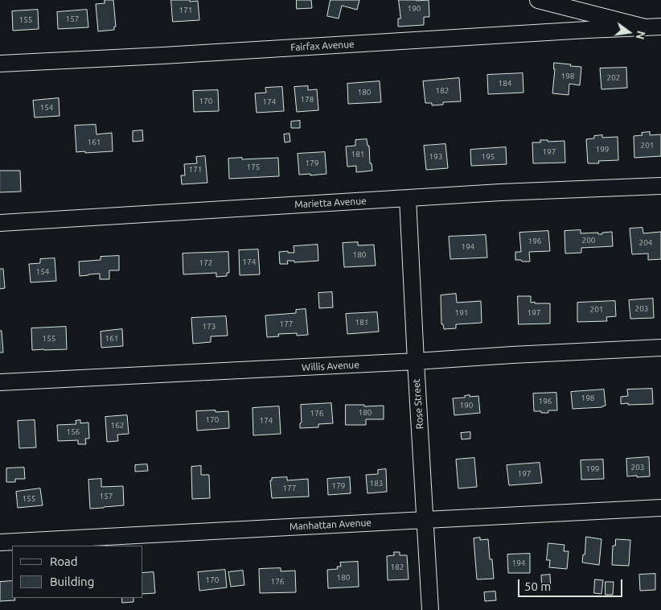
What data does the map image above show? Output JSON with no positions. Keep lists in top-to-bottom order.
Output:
{
  "streets": {
    "street": [
      "Fairfax Avenue",
      "Marietta Avenue",
      "Willis Avenue",
      "Rose Street",
      "Manhattan Avenue"
    ]
  },
  "crossings": [
    ["Marietta Avenue", "Rose Street"],
    ["Willis Avenue", "Rose Street"],
    ["Rose Street", "Manhattan Avenue"]
  ],
  "house_numbers": [
    "190",
    "171",
    "157",
    "155",
    "198",
    "202",
    "184",
    "182",
    "180",
    "178",
    "170",
    "174",
    "154",
    "161",
    "201",
    "199",
    "197",
    "181",
    "193",
    "195",
    "179",
    "175",
    "171",
    "200",
    "196",
    "204",
    "194",
    "180",
    "174",
    "172",
    "154",
    "203",
    "201",
    "191",
    "197",
    "181",
    "177",
    "173",
    "155",
    "161",
    "198",
    "196",
    "190",
    "180",
    "176",
    "170",
    "174",
    "162",
    "156",
    "203",
    "199",
    "197",
    "183",
    "179",
    "177",
    "157",
    "155",
    "194",
    "182",
    "180",
    "170",
    "176"
  ],
  "legend": ["Road", "Building"],
  "scale_bar": "50 m",
  "north": "right"
}
